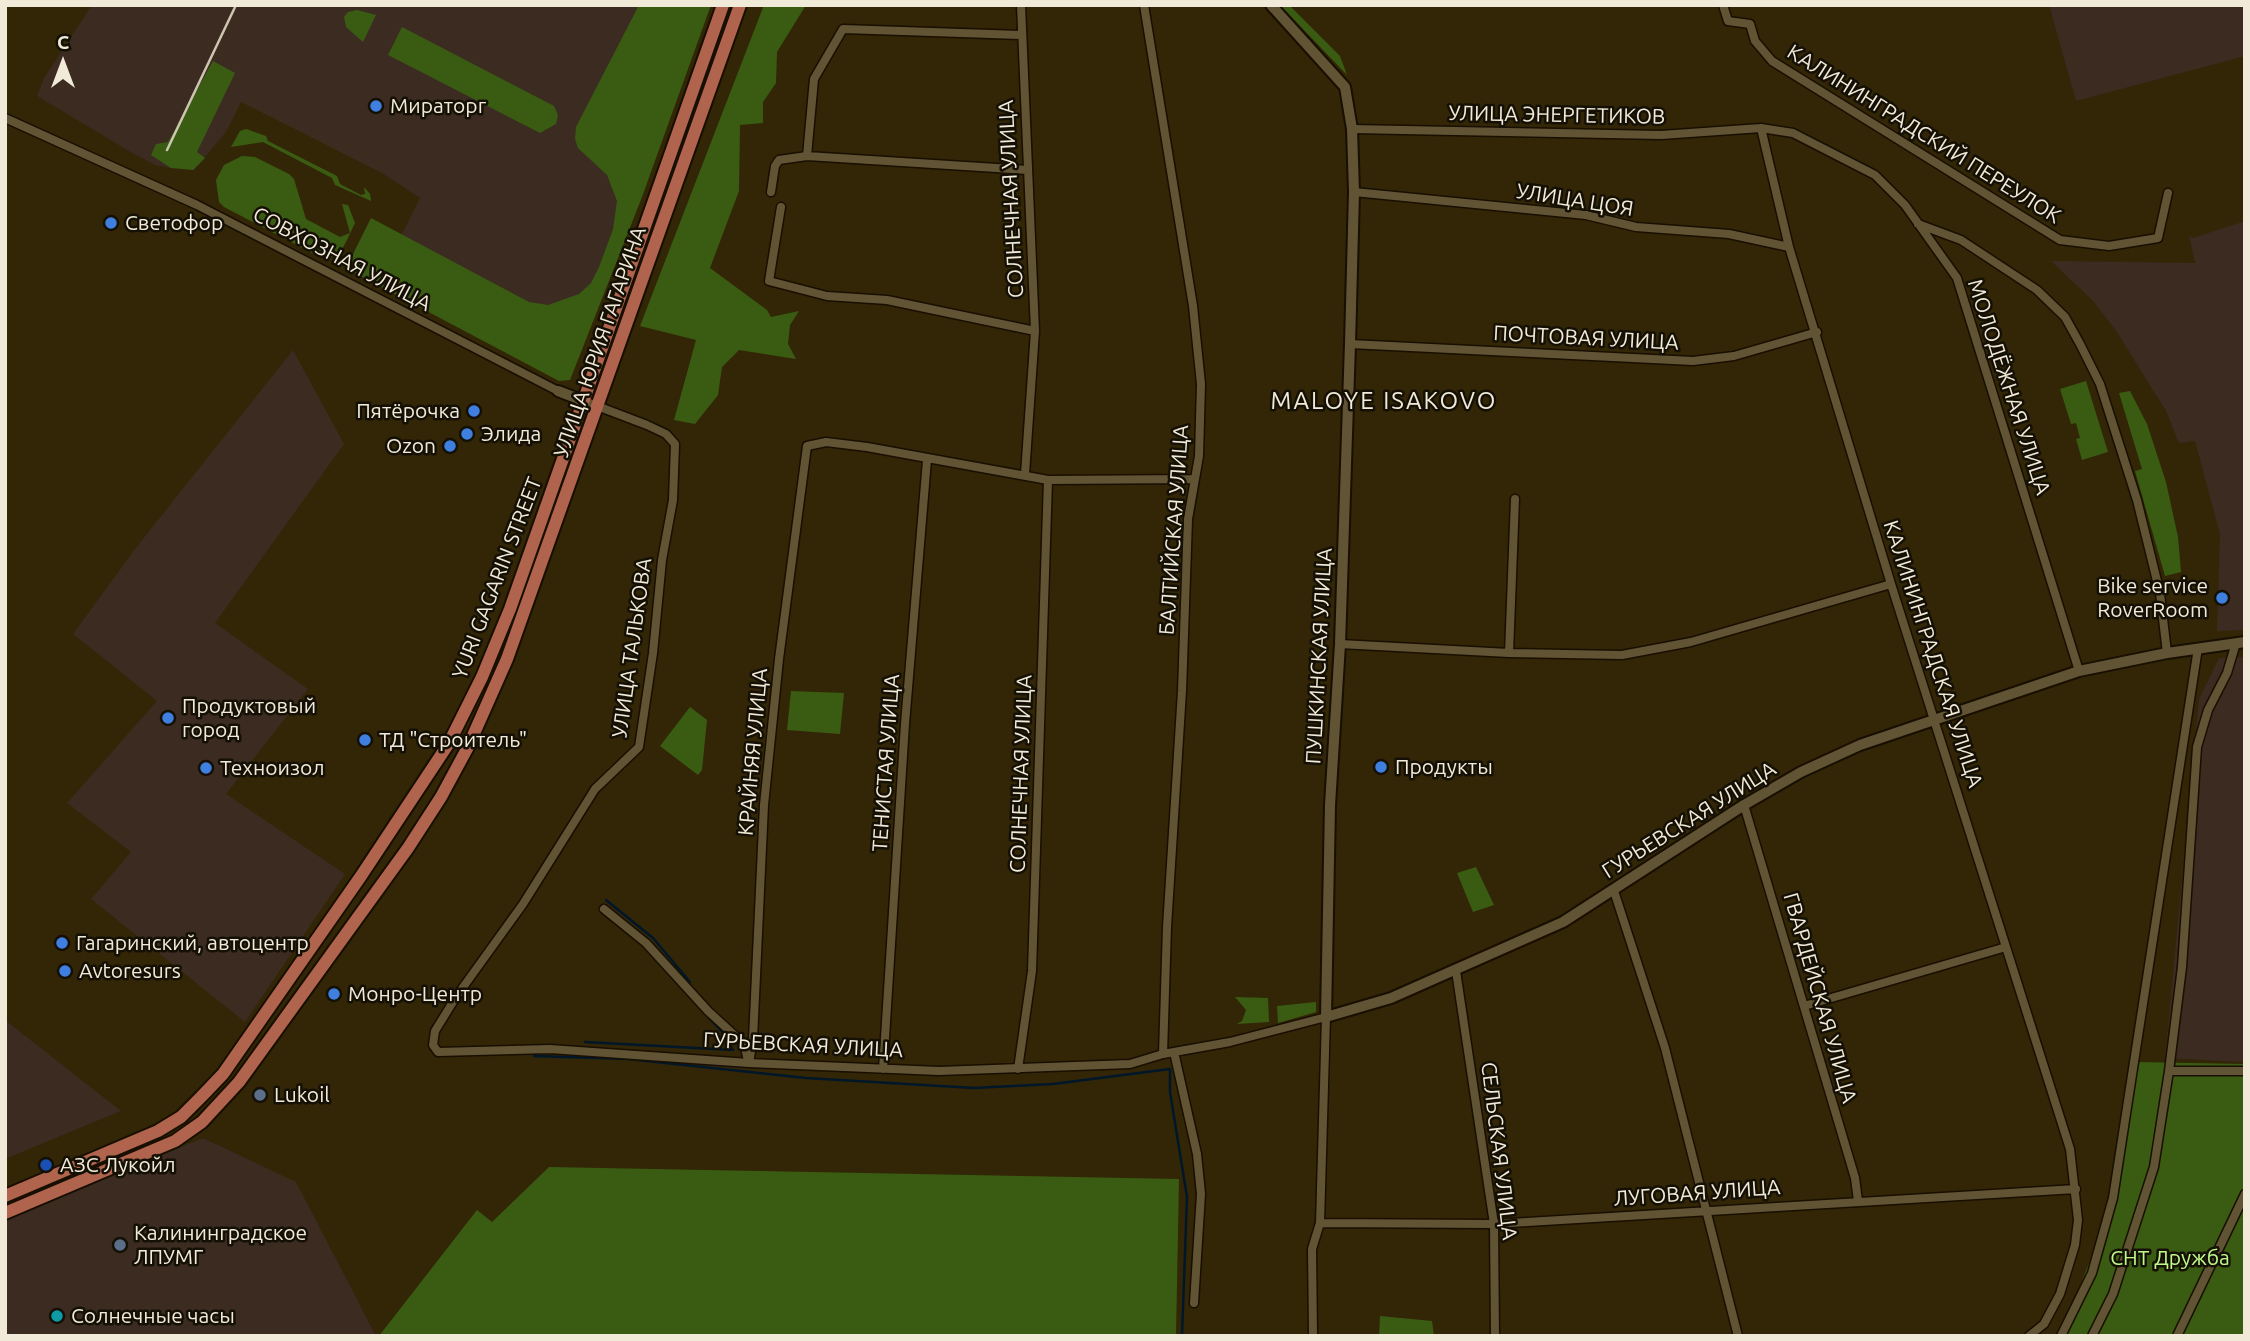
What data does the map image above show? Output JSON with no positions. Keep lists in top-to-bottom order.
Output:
{
  "streets": {
    "main road": ["УЛИЦА ЮРИЯ ГАГАРИНА", "YURI GAGARIN STREET"],
    "street": [
      "УЛИЦА ЭНЕРГЕТИКОВ",
      "КАЛИНИНГРАДСКИЙ ПЕРЕУЛОК",
      "СОЛНЕЧНАЯ УЛИЦА",
      "УЛИЦА ЦОЯ",
      "СОВХОЗНАЯ УЛИЦА",
      "ПОЧТОВАЯ УЛИЦА",
      "МОЛОДЁЖНАЯ УЛИЦА",
      "БАЛТИЙСКАЯ УЛИЦА",
      "УЛИЦА ТАЛЬКОВА",
      "КАЛИНИНГРАДСКАЯ УЛИЦА",
      "ПУШКИНСКАЯ УЛИЦА",
      "КРАЙНЯЯ УЛИЦА",
      "ТЕНИСТАЯ УЛИЦА",
      "ГУРЬЕВСКАЯ УЛИЦА",
      "ГВАРДЕЙСКАЯ УЛИЦА",
      "СЕЛЬСКАЯ УЛИЦА",
      "ЛУГОВАЯ УЛИЦА"
    ]
  },
  "crossings": [
    ["УЛИЦА ЭНЕРГЕТИКОВ", "МОЛОДЁЖНАЯ УЛИЦА"],
    ["УЛИЦА ЭНЕРГЕТИКОВ", "КАЛИНИНГРАДСКАЯ УЛИЦА"],
    ["УЛИЦА ЭНЕРГЕТИКОВ", "ПУШКИНСКАЯ УЛИЦА"],
    ["СОЛНЕЧНАЯ УЛИЦА", "ГУРЬЕВСКАЯ УЛИЦА"],
    ["УЛИЦА ЦОЯ", "КАЛИНИНГРАДСКАЯ УЛИЦА"],
    ["УЛИЦА ЦОЯ", "ПУШКИНСКАЯ УЛИЦА"],
    ["СОВХОЗНАЯ УЛИЦА", "YURI GAGARIN STREET"],
    ["СОВХОЗНАЯ УЛИЦА", "УЛИЦА ТАЛЬКОВА"],
    ["ПОЧТОВАЯ УЛИЦА", "КАЛИНИНГРАДСКАЯ УЛИЦА"],
    ["ПОЧТОВАЯ УЛИЦА", "ПУШКИНСКАЯ УЛИЦА"],
    ["УЛИЦА ЮРИЯ ГАГАРИНА", "УЛИЦА ТАЛЬКОВА"],
    ["МОЛОДЁЖНАЯ УЛИЦА", "КАЛИНИНГРАДСКАЯ УЛИЦА"],
    ["МОЛОДЁЖНАЯ УЛИЦА", "ГУРЬЕВСКАЯ УЛИЦА"],
    ["БАЛТИЙСКАЯ УЛИЦА", "ГУРЬЕВСКАЯ УЛИЦА"],
    ["YURI GAGARIN STREET", "УЛИЦА ТАЛЬКОВА"],
    ["УЛИЦА ТАЛЬКОВА", "ГУРЬЕВСКАЯ УЛИЦА"],
    ["КАЛИНИНГРАДСКАЯ УЛИЦА", "ГУРЬЕВСКАЯ УЛИЦА"],
    ["КАЛИНИНГРАДСКАЯ УЛИЦА", "ЛУГОВАЯ УЛИЦА"],
    ["ПУШКИНСКАЯ УЛИЦА", "ГУРЬЕВСКАЯ УЛИЦА"],
    ["ПУШКИНСКАЯ УЛИЦА", "ЛУГОВАЯ УЛИЦА"],
    ["КРАЙНЯЯ УЛИЦА", "ТЕНИСТАЯ УЛИЦА"],
    ["КРАЙНЯЯ УЛИЦА", "ГУРЬЕВСКАЯ УЛИЦА"],
    ["ТЕНИСТАЯ УЛИЦА", "ГУРЬЕВСКАЯ УЛИЦА"],
    ["ГУРЬЕВСКАЯ УЛИЦА", "ГВАРДЕЙСКАЯ УЛИЦА"],
    ["ГУРЬЕВСКАЯ УЛИЦА", "СЕЛЬСКАЯ УЛИЦА"],
    ["ГВАРДЕЙСКАЯ УЛИЦА", "ЛУГОВАЯ УЛИЦА"],
    ["СЕЛЬСКАЯ УЛИЦА", "ЛУГОВАЯ УЛИЦА"]
  ],
  "districts": ["MALOYE ISAKOVO"],
  "parks": ["СНТ Дружба"],
  "places": [
    "Мираторг",
    "Светофор",
    "Пятёрочка",
    "Элида",
    "Ozon",
    "Bike service RoverRoom",
    "Продуктовый город",
    "ТД \"Строитель\"",
    "Продукты",
    "Техноизол",
    "Гагаринский, автоцентр",
    "Avtoresurs",
    "Монро-Центр",
    "Lukoil",
    "АЗС Лукойл",
    "Калининградское ЛПУМГ",
    "Солнечные часы"
  ],
  "north": "top"
}
